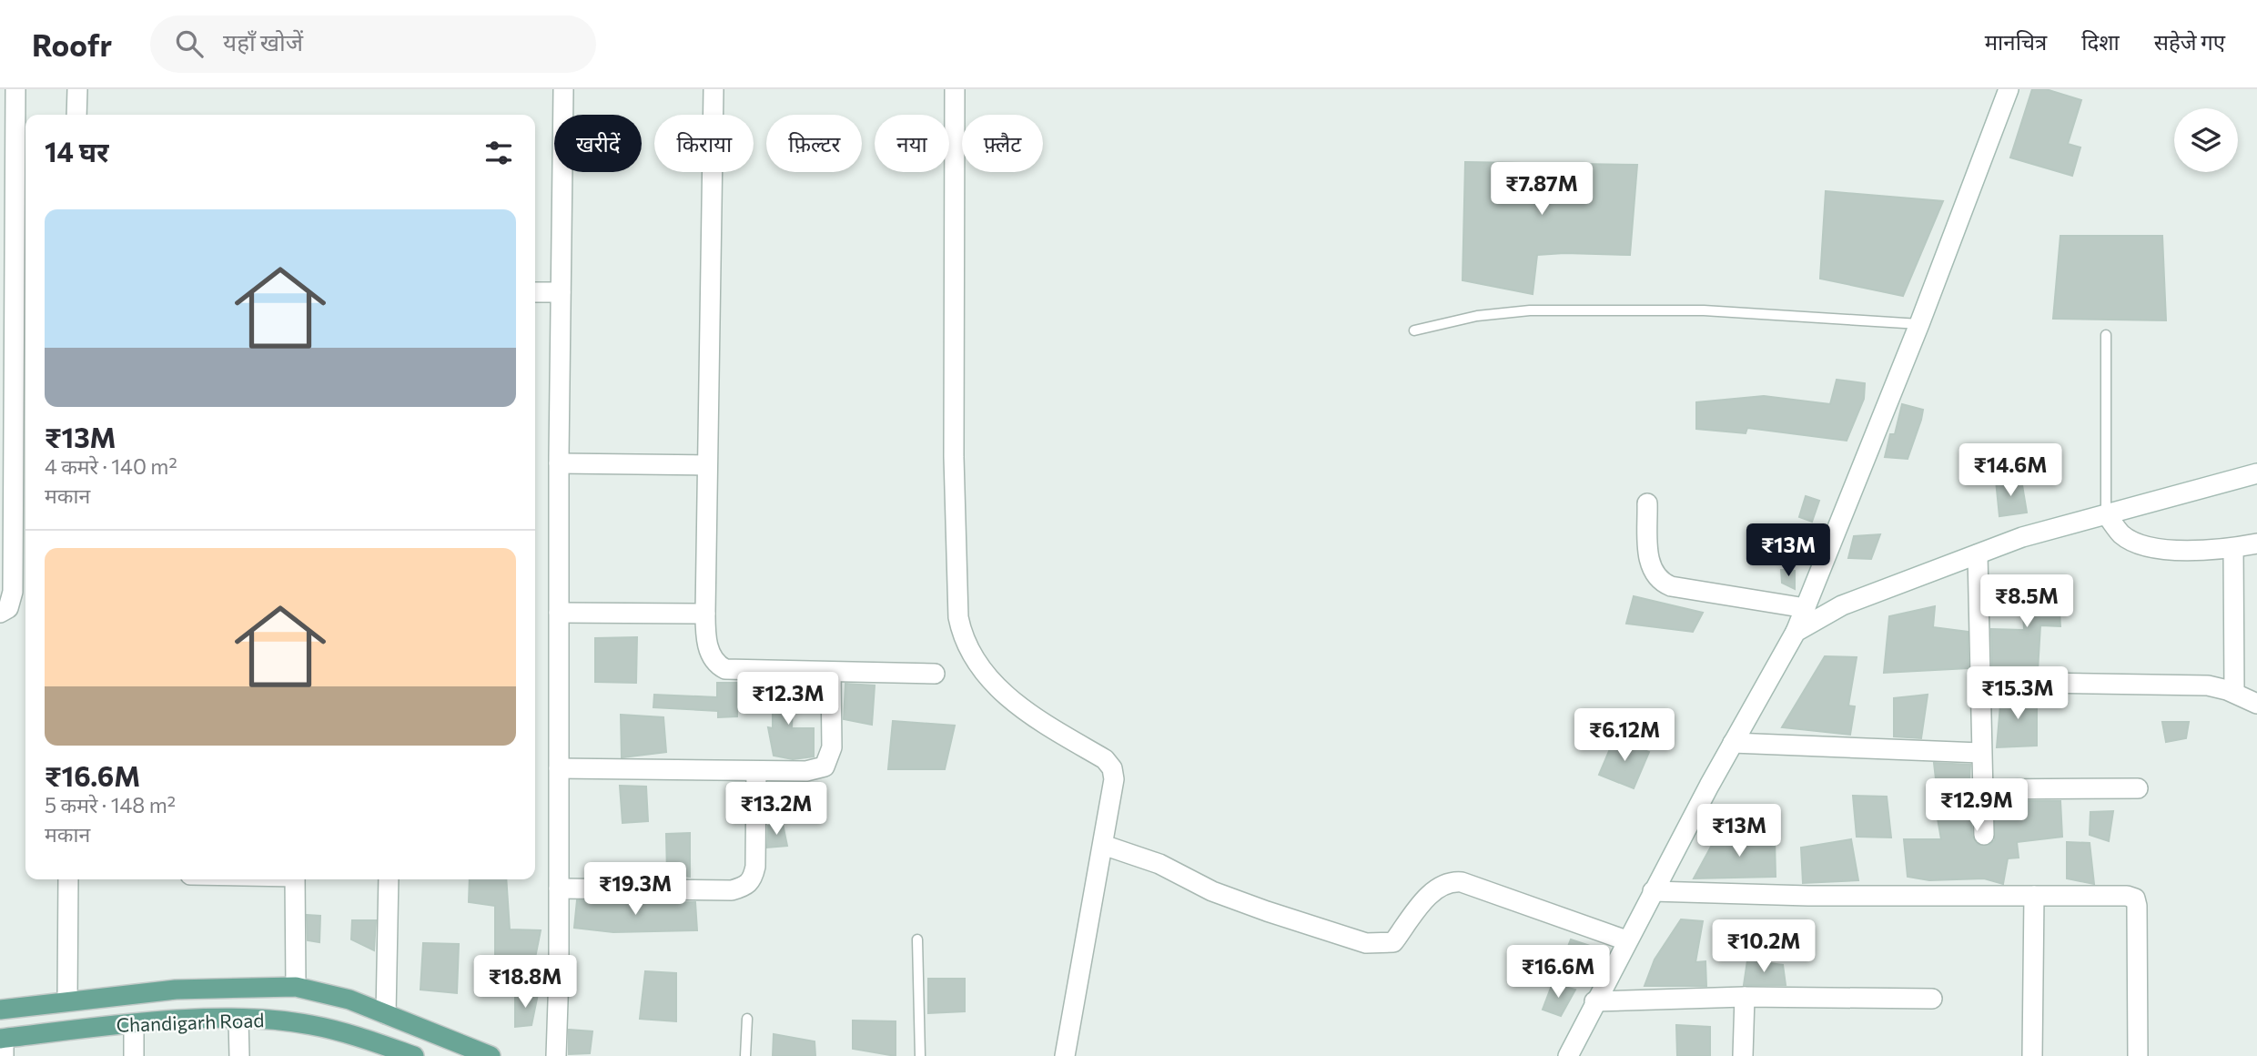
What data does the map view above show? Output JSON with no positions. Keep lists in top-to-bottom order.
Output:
{
  "streets": {
    "main road": ["Chandigarh Road"]
  },
  "page": {
    "header": "Roofr",
    "search": "यहाँ खोजें",
    "nav": ["मानचित्र", "दिशा", "सहेजे गए"],
    "chip": [
      "खरीदें",
      "किराया",
      "फ़िल्टर",
      "नया",
      "फ़्लैट"
    ],
    "heading": "14 घर",
    "price": [
      "₹7.87M",
      "₹14.6M",
      "₹13M",
      "₹8.5M",
      "₹15.3M",
      "₹12.3M",
      "₹6.12M",
      "₹12.9M",
      "₹13.2M",
      "₹13M",
      "₹19.3M",
      "₹10.2M",
      "₹16.6M",
      "₹18.8M"
    ],
    "list": [
      {
        "name": "₹13M",
        "note": "4 कमरे · 140 m² · मकान"
      },
      {
        "name": "₹16.6M",
        "note": "5 कमरे · 148 m² · मकान"
      }
    ]
  }
}
